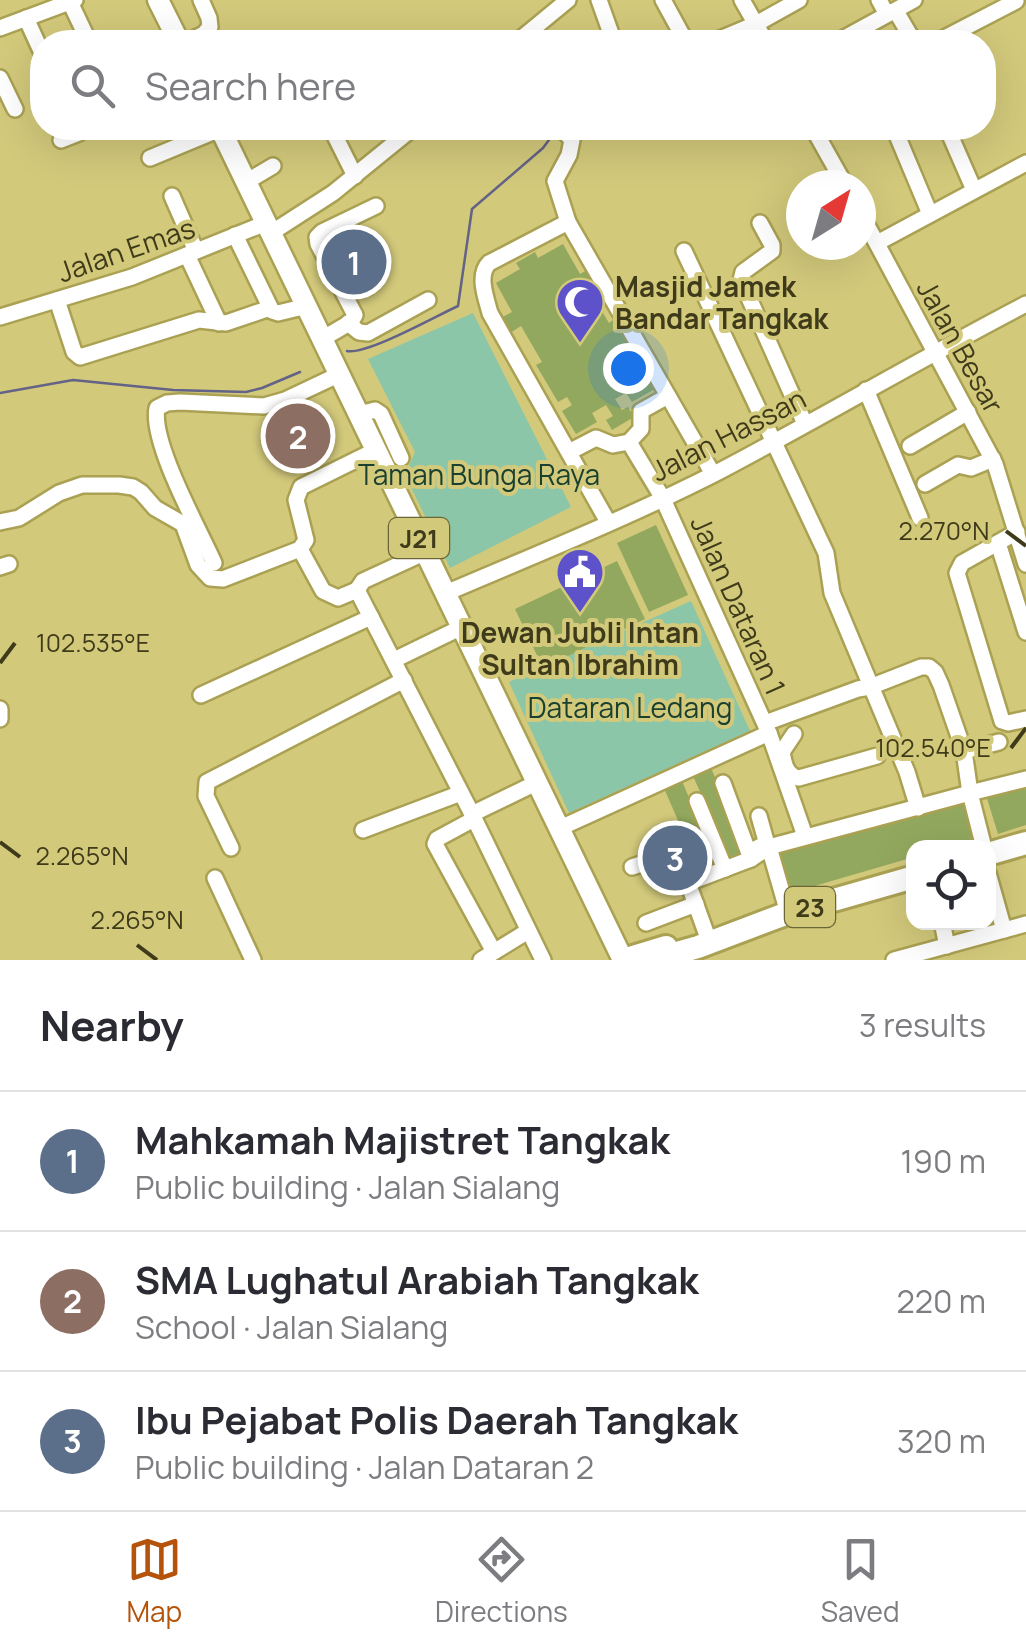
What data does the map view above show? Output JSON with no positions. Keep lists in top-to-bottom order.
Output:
{
  "streets": {
    "highway": ["23"],
    "main road": ["J21"],
    "street": [
      "Jalan Emas",
      "Jalan Besar",
      "Jalan Hassan",
      "Jalan Dataran 1"
    ]
  },
  "crossings": [
    ["Jalan Emas", "J21"],
    ["Jalan Besar", "Jalan Hassan"],
    ["Jalan Hassan", "J21"],
    ["Jalan Hassan", "Jalan Dataran 1"],
    ["J21", "23"]
  ],
  "parks": ["Taman Bunga Raya", "Dataran Ledang"],
  "places": {
    "mosque": ["Masjid Jamek Bandar Tangkak"],
    "public building": ["Dewan Jubli Intan Sultan Ibrahim"]
  },
  "north": "top right",
  "page": {
    "search": "Search here",
    "pins": ["1", "2", "3"],
    "heading": ["Nearby", "3 results"],
    "list": [
      {
        "mark": "1",
        "name": "Mahkamah Majistret Tangkak",
        "note": "Public building · Jalan Sialang",
        "value": "190 m"
      },
      {
        "mark": "2",
        "name": "SMA Lughatul Arabiah Tangkak",
        "note": "School · Jalan Sialang",
        "value": "220 m"
      },
      {
        "mark": "3",
        "name": "Ibu Pejabat Polis Daerah Tangkak",
        "note": "Public building · Jalan Dataran 2",
        "value": "320 m"
      }
    ],
    "nav": ["Map", "Directions", "Saved"]
  },
  "coordinates": [
    "2.270°N",
    "102.535°E",
    "102.540°E",
    "2.265°N"
  ]
}
